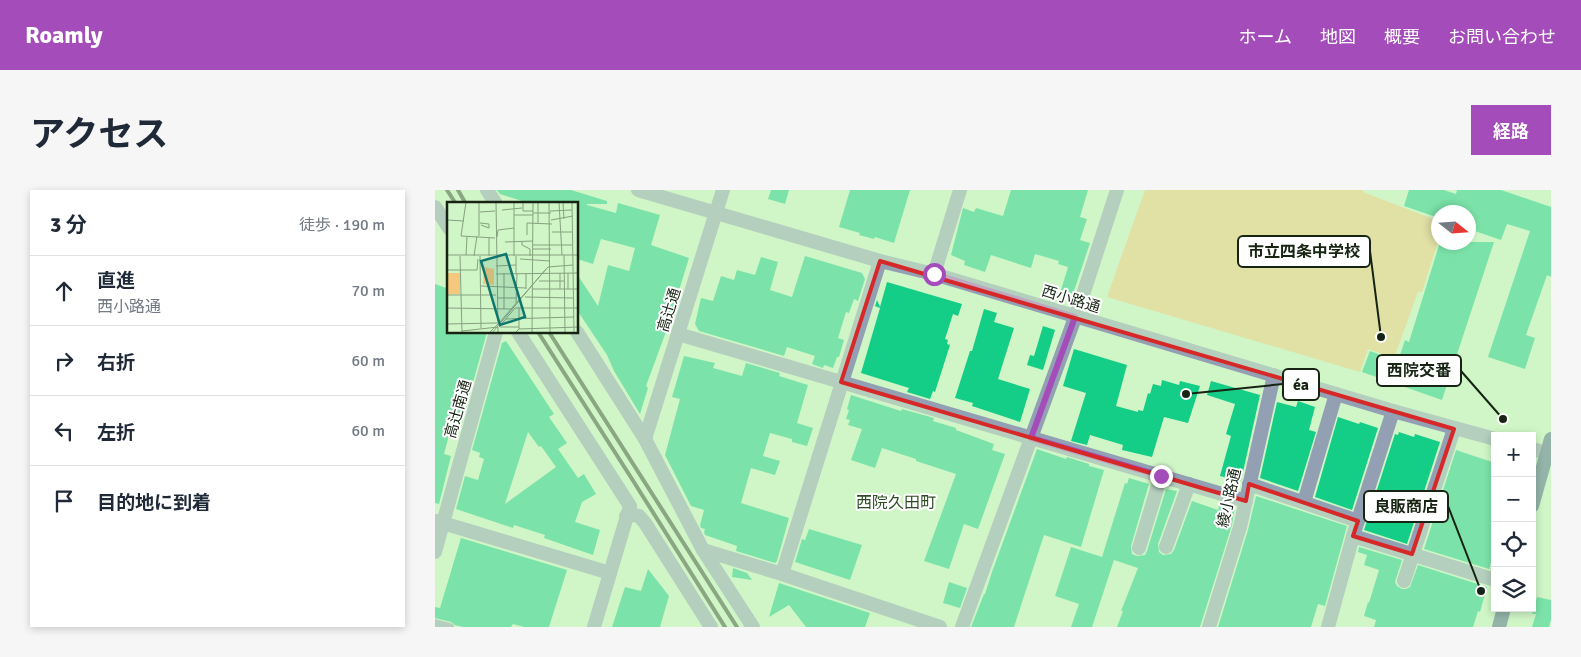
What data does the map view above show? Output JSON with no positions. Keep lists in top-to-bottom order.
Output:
{
  "streets": {
    "street": [
      "西小路通",
      "高辻通",
      "高辻南通",
      "綾小路通"
    ]
  },
  "crossings": [
    ["西小路通", "高辻通"],
    ["西小路通", "綾小路通"]
  ],
  "districts": ["西院久田町"],
  "places": [
    "市立四条中学校",
    "éa",
    "西院交番",
    "良販商店"
  ],
  "north": "right",
  "page": {
    "header": "Roamly",
    "nav": [
      "ホーム",
      "地図",
      "概要",
      "お問い合わせ"
    ],
    "title": "アクセス",
    "buttons": "経路",
    "heading": ["3 分", "徒歩 · 190 m"],
    "list": [
      ["直進", "西小路通", "70 m"],
      ["右折", "60 m"],
      ["左折", "60 m"],
      "目的地に到着"
    ],
    "map_buttons": ["+", "−"]
  }
}
